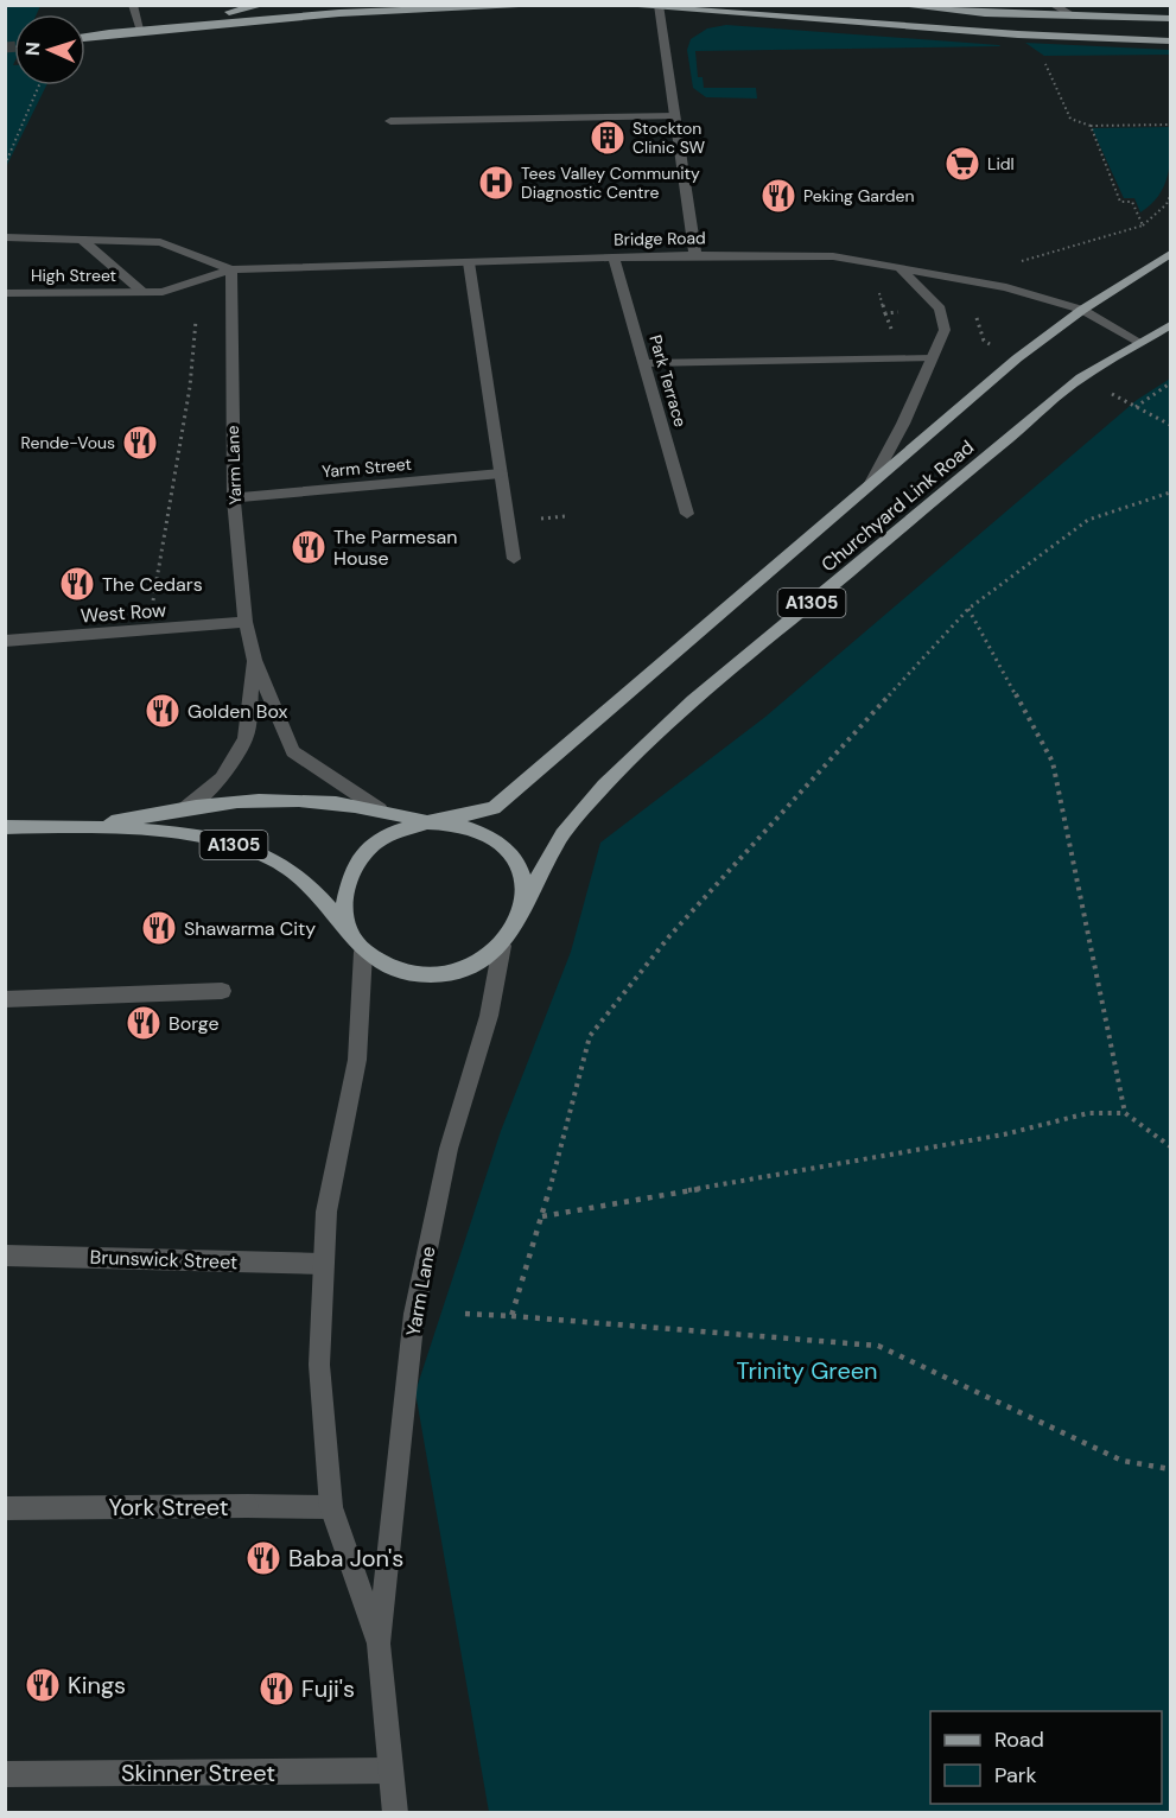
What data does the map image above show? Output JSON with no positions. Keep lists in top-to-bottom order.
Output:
{
  "streets": {
    "main road": ["Churchyard Link Road", "A1305"],
    "street": [
      "Bridge Road",
      "High Street",
      "Park Terrace",
      "Yarm Lane",
      "Yarm Street",
      "West Row",
      "Brunswick Street",
      "York Street",
      "Skinner Street"
    ]
  },
  "crossings": [
    ["Bridge Road", "High Street"],
    ["Bridge Road", "Park Terrace"],
    ["Bridge Road", "Yarm Lane"],
    ["Bridge Road", "Churchyard Link Road"],
    ["Bridge Road", "A1305"],
    ["High Street", "Yarm Lane"],
    ["Yarm Lane", "Yarm Street"],
    ["Yarm Lane", "Churchyard Link Road"],
    ["Yarm Lane", "A1305"],
    ["Yarm Lane", "West Row"],
    ["Yarm Lane", "Brunswick Street"],
    ["Yarm Lane", "York Street"],
    ["Yarm Lane", "Skinner Street"],
    ["Churchyard Link Road", "A1305"]
  ],
  "parks": ["Trinity Green"],
  "places": {
    "building": ["Stockton Clinic SW"],
    "supermarket": ["Lidl"],
    "hospital": ["Tees Valley Community Diagnostic Centre"],
    "restaurant": [
      "Peking Garden",
      "Rende-Vous",
      "The Parmesan House",
      "The Cedars",
      "Golden Box",
      "Shawarma City",
      "Borge",
      "Baba Jon's",
      "Kings",
      "Fuji's"
    ]
  },
  "legend": ["Road", "Park"],
  "north": "left"
}
